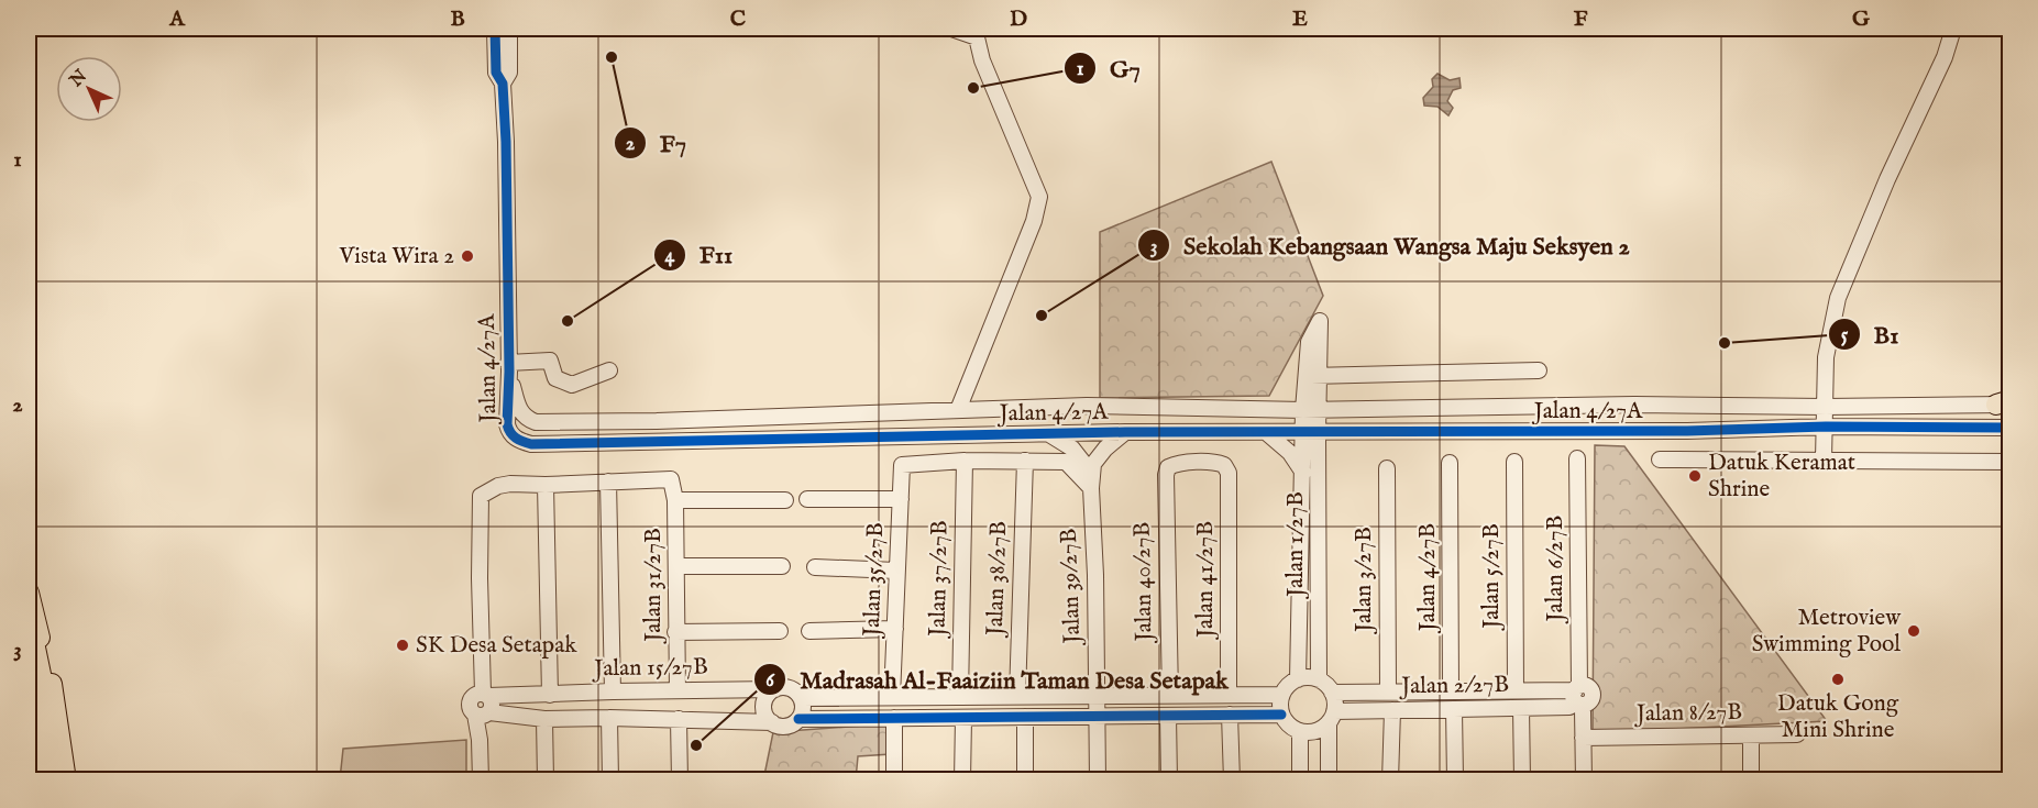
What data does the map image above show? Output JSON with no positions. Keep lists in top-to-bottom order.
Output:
{
  "streets": {
    "street": [
      "Jalan 4/27A",
      "Jalan 1/27B",
      "Jalan 6/27B",
      "Jalan 5/27B",
      "Jalan 4/27B",
      "Jalan 37/27B",
      "Jalan 38/27B",
      "Jalan 35/27B",
      "Jalan 41/27B",
      "Jalan 3/27B",
      "Jalan 40/27B",
      "Jalan 31/27B",
      "Jalan 39/27B",
      "Jalan 15/27B",
      "Jalan 2/27B",
      "Jalan 8/27B"
    ]
  },
  "crossings": [
    ["Jalan 4/27A", "Jalan 1/27B"],
    ["Jalan 1/27B", "Jalan 2/27B"],
    ["Jalan 6/27B", "Jalan 2/27B"],
    ["Jalan 6/27B", "Jalan 8/27B"],
    ["Jalan 5/27B", "Jalan 2/27B"],
    ["Jalan 4/27B", "Jalan 2/27B"],
    ["Jalan 37/27B", "Jalan 35/27B"],
    ["Jalan 41/27B", "Jalan 40/27B"],
    ["Jalan 3/27B", "Jalan 2/27B"],
    ["Jalan 31/27B", "Jalan 15/27B"]
  ],
  "places": [
    "F7",
    "G7",
    "Vista Wira 2",
    "Sekolah Kebangsaan Wangsa Maju Seksyen 2",
    "F11",
    "B1",
    "Datuk Keramat Shrine",
    "Metroview Swimming Pool",
    "SK Desa Setapak",
    "Datuk Gong Mini Shrine",
    "Madrasah Al-Faaiziin Taman Desa Setapak"
  ],
  "north": "top left",
  "grid": {
    "columns": [
      "A",
      "B",
      "C",
      "D",
      "E",
      "F",
      "G"
    ],
    "rows": ["1", "2", "3"]
  }
}
